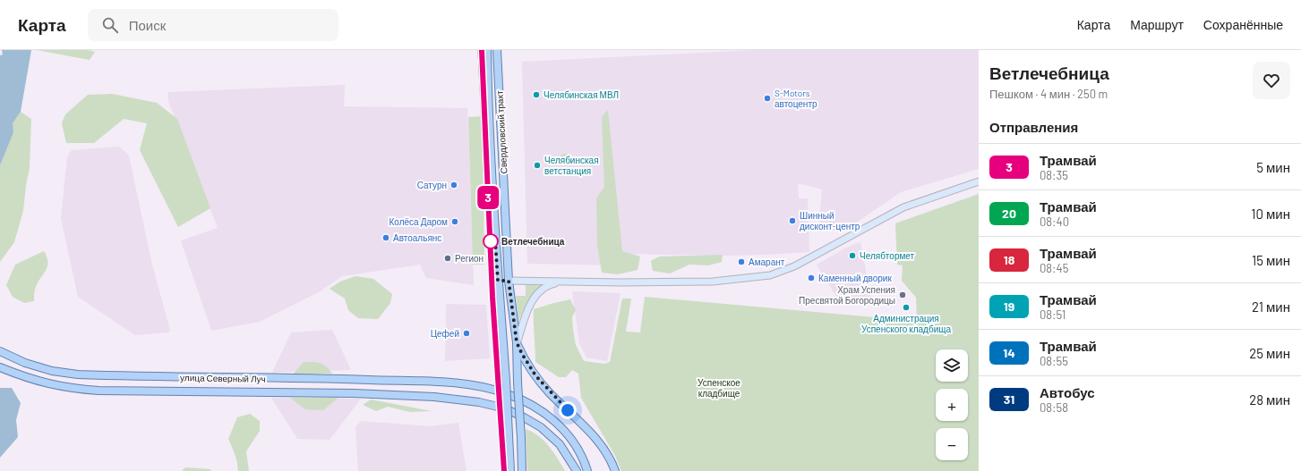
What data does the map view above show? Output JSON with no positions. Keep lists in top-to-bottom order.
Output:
{
  "streets": {
    "main road": ["Свердловский тракт", "улица Северный Луч"]
  },
  "parks": ["Успенское кладбище"],
  "places": [
    "Челябинская МВЛ",
    "S-Motors автоцентр",
    "Челябинская ветстанция",
    "Сатурн",
    "Шинный дисконт-центр",
    "Колёса Даром",
    "Автоальянс",
    "Ветлечебница",
    "Челябтормет",
    "Регион",
    "Амарант",
    "Каменный дворик",
    "Храм Успения Пресвятой Богородицы",
    "Администрация Успенского кладбища",
    "Цефей"
  ],
  "lines": ["tram line 3"],
  "page": {
    "header": "Карта",
    "search": "Поиск",
    "nav": ["Карта", "Маршрут", "Сохранённые"],
    "on_map": "3",
    "heading": [
      ["Ветлечебница", "Пешком · 4 мин · 250 m"],
      "Отправления"
    ],
    "list": [
      {
        "mark": "3",
        "name": "Трамвай",
        "note": "08:35",
        "value": "5 мин"
      },
      {
        "mark": "20",
        "name": "Трамвай",
        "note": "08:40",
        "value": "10 мин"
      },
      {
        "mark": "18",
        "name": "Трамвай",
        "note": "08:45",
        "value": "15 мин"
      },
      {
        "mark": "19",
        "name": "Трамвай",
        "note": "08:51",
        "value": "21 мин"
      },
      {
        "mark": "14",
        "name": "Трамвай",
        "note": "08:55",
        "value": "25 мин"
      },
      {
        "mark": "31",
        "name": "Автобус",
        "note": "08:58",
        "value": "28 мин"
      }
    ],
    "map_buttons": ["+", "−"]
  }
}
